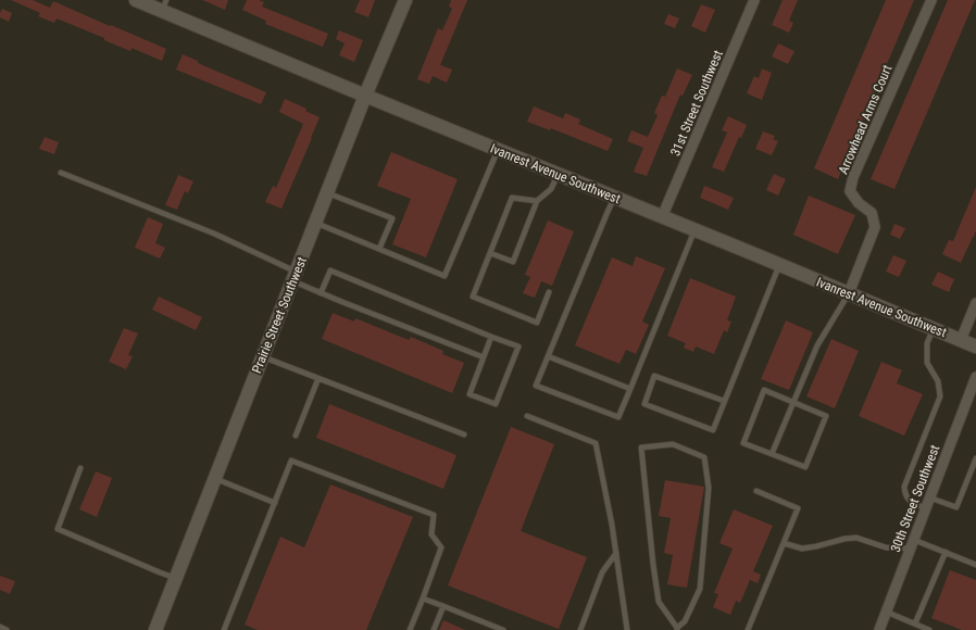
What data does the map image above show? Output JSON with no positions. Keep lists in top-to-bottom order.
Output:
{
  "streets": {
    "street": [
      "31st Street Southwest",
      "Arrowhead Arms Court",
      "Ivanrest Avenue Southwest",
      "Prairie Street Southwest",
      "30th Street Southwest"
    ]
  },
  "crossings": [
    ["31st Street Southwest", "Ivanrest Avenue Southwest"],
    ["Arrowhead Arms Court", "Ivanrest Avenue Southwest"],
    ["Ivanrest Avenue Southwest", "Prairie Street Southwest"]
  ]
}
